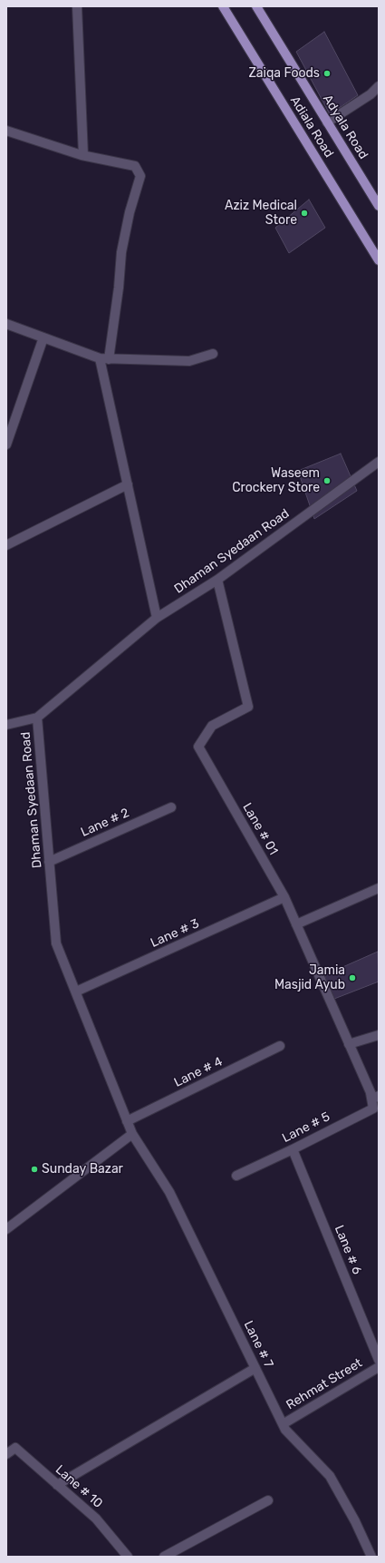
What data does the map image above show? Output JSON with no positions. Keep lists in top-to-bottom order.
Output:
{
  "streets": {
    "main road": ["Adiala Road", "Adyala Road"],
    "street": [
      "Dhaman Syedaan Road",
      "Lane # 2",
      "Lane # 01",
      "Lane # 3",
      "Lane # 4",
      "Lane # 5",
      "Lane # 6",
      "Lane # 7",
      "Rehmat Street",
      "Lane # 10"
    ]
  },
  "crossings": [
    ["Dhaman Syedaan Road", "Lane # 2"],
    ["Dhaman Syedaan Road", "Lane # 01"],
    ["Dhaman Syedaan Road", "Lane # 3"],
    ["Dhaman Syedaan Road", "Lane # 4"],
    ["Dhaman Syedaan Road", "Lane # 7"],
    ["Lane # 01", "Lane # 3"],
    ["Lane # 01", "Lane # 5"],
    ["Lane # 5", "Lane # 6"],
    ["Lane # 7", "Rehmat Street"]
  ],
  "places": [
    "Zaiqa Foods",
    "Aziz Medical Store",
    "Waseem Crockery Store",
    "Jamia Masjid Ayub",
    "Sunday Bazar"
  ]
}
